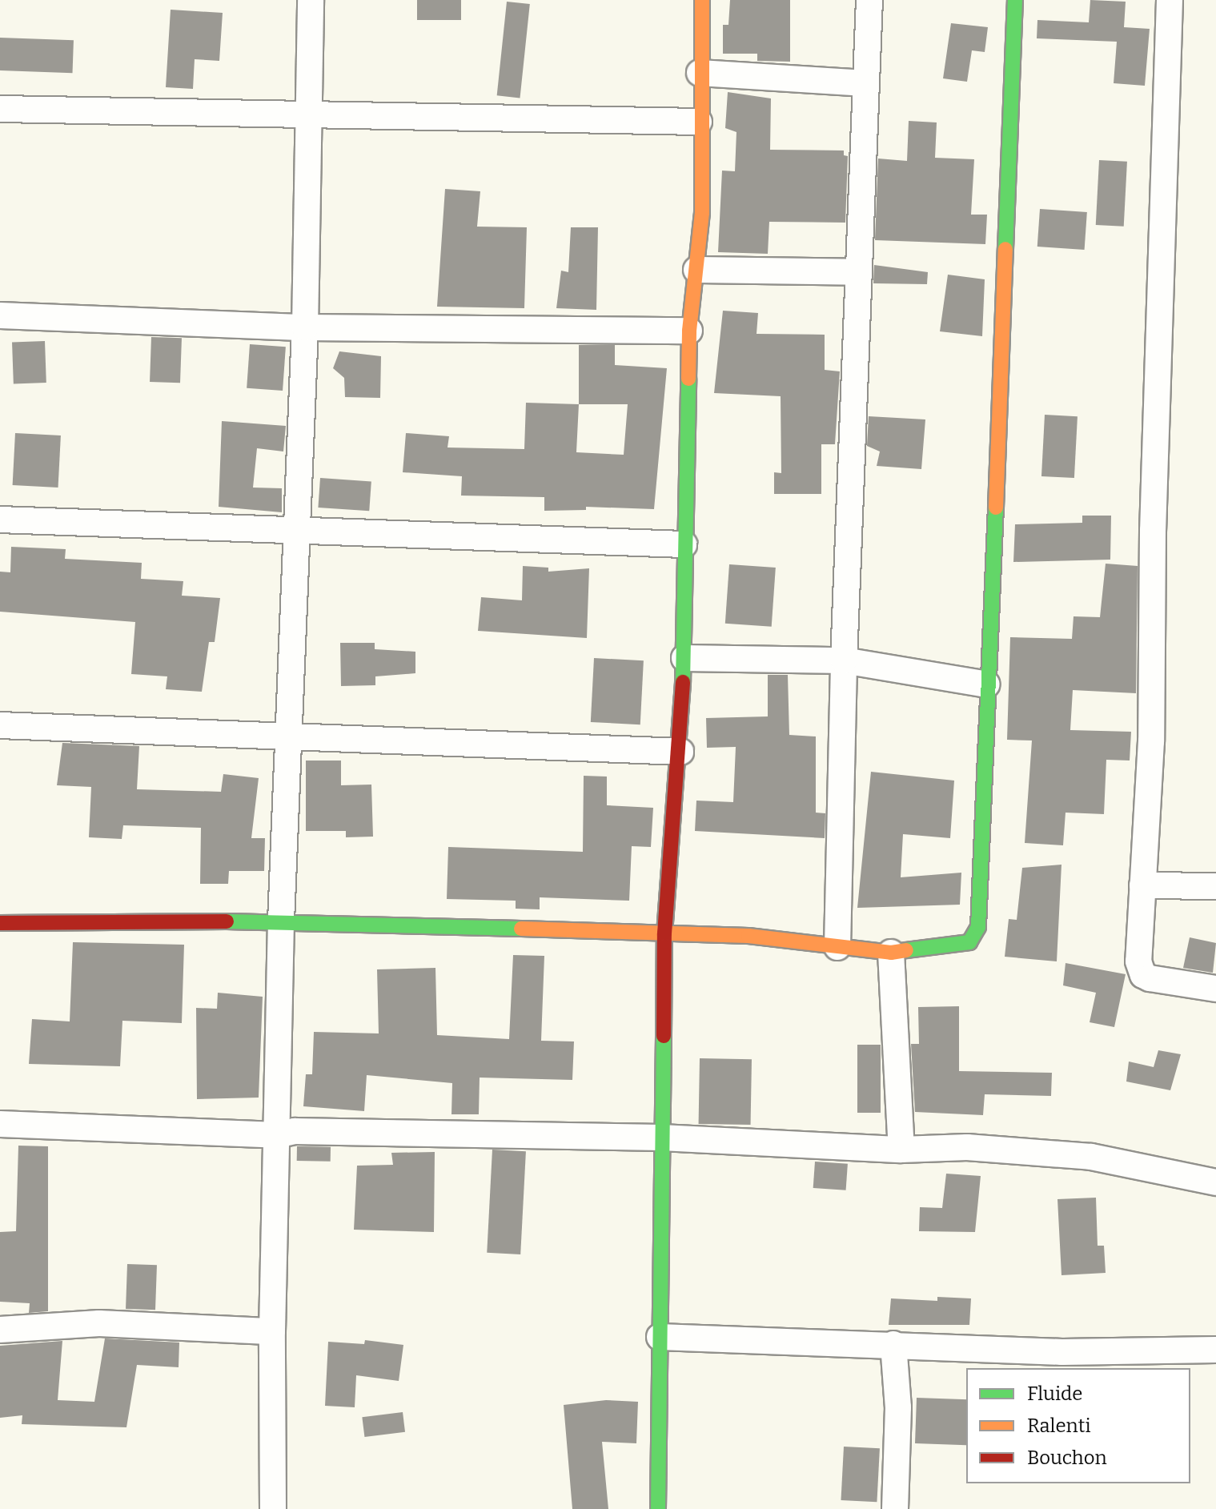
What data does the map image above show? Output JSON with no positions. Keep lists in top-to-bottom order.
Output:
{
  "legend": ["Fluide", "Ralenti", "Bouchon"]
}
